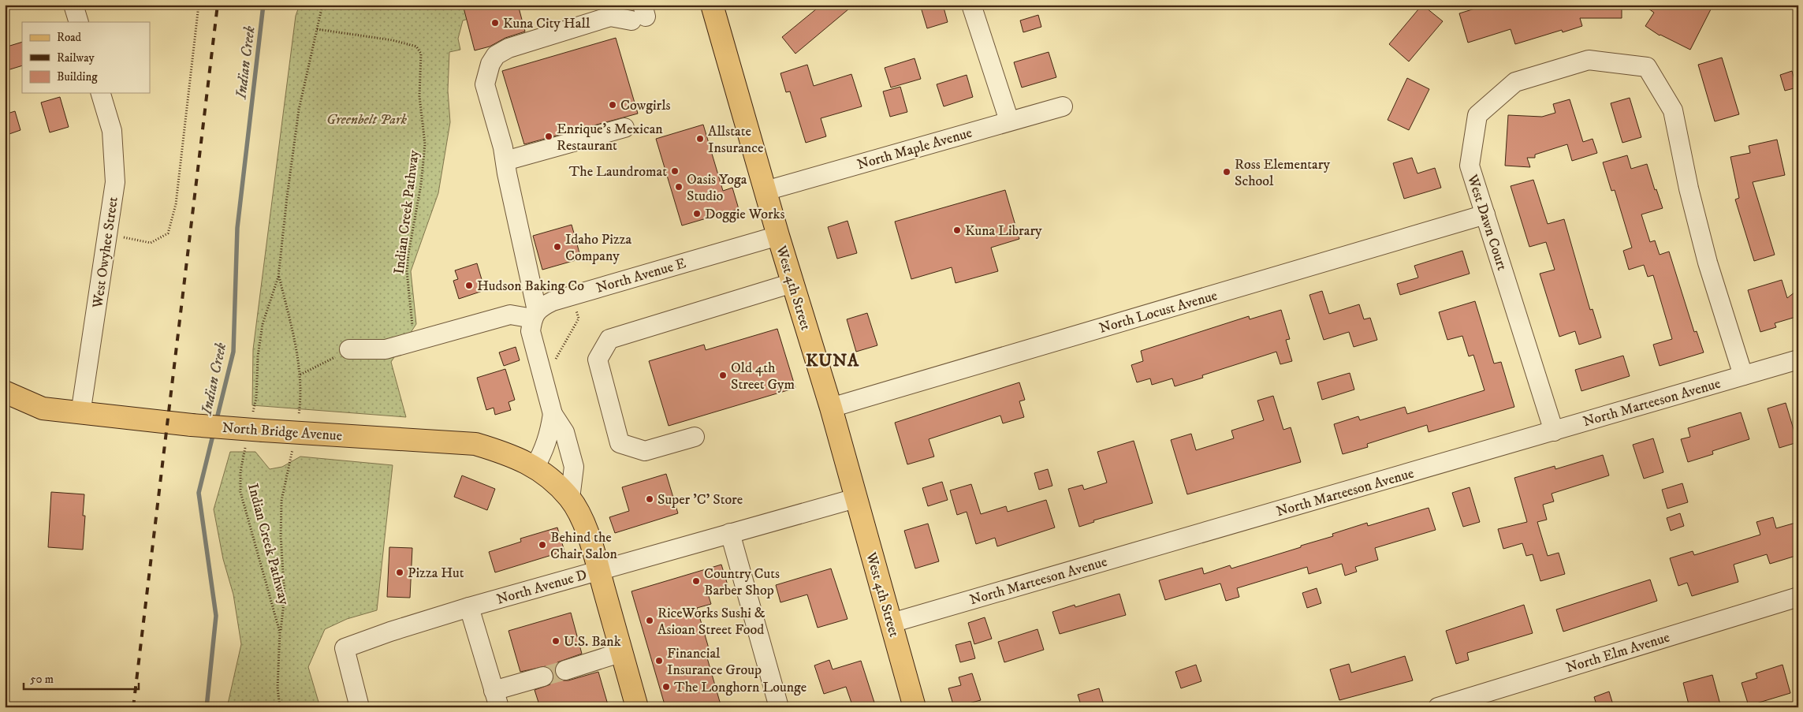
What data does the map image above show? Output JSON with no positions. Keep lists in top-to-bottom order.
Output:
{
  "streets": {
    "main road": ["West 4th Street", "North Bridge Avenue"],
    "street": [
      "North Maple Avenue",
      "West Dawn Court",
      "West Owyhee Street",
      "North Avenue E",
      "North Locust Avenue",
      "North Marteeson Avenue",
      "North Avenue D",
      "North Elm Avenue"
    ],
    "path": ["Indian Creek Pathway"]
  },
  "crossings": [
    ["North Maple Avenue", "West 4th Street"],
    ["Indian Creek Pathway", "North Bridge Avenue"],
    ["West Dawn Court", "North Locust Avenue"],
    ["West Dawn Court", "North Marteeson Avenue"],
    ["West Owyhee Street", "North Bridge Avenue"],
    ["North Avenue E", "West 4th Street"],
    ["West 4th Street", "North Locust Avenue"],
    ["West 4th Street", "North Marteeson Avenue"],
    ["West 4th Street", "North Avenue D"],
    ["North Bridge Avenue", "North Avenue D"]
  ],
  "districts": ["KUNA"],
  "water": ["Indian Creek"],
  "parks": ["Greenbelt Park"],
  "places": [
    "Kuna City Hall",
    "Cowgirls",
    "Enrique's Mexican Restaurant",
    "Allstate Insurance",
    "The Laundromat",
    "Ross Elementary School",
    "Oasis Yoga Studio",
    "Doggie Works",
    "Kuna Library",
    "Idaho Pizza Company",
    "Hudson Baking Co",
    "Old 4th Street Gym",
    "Super 'C' Store",
    "Behind the Chair Salon",
    "Pizza Hut",
    "Country Cuts Barber Shop",
    "RiceWorks Sushi & Asioan Street Food",
    "U.S. Bank",
    "Financial Insurance Group",
    "The Longhorn Lounge"
  ],
  "legend": ["Road", "Railway", "Building"],
  "scale_bar": "50 m"
}
